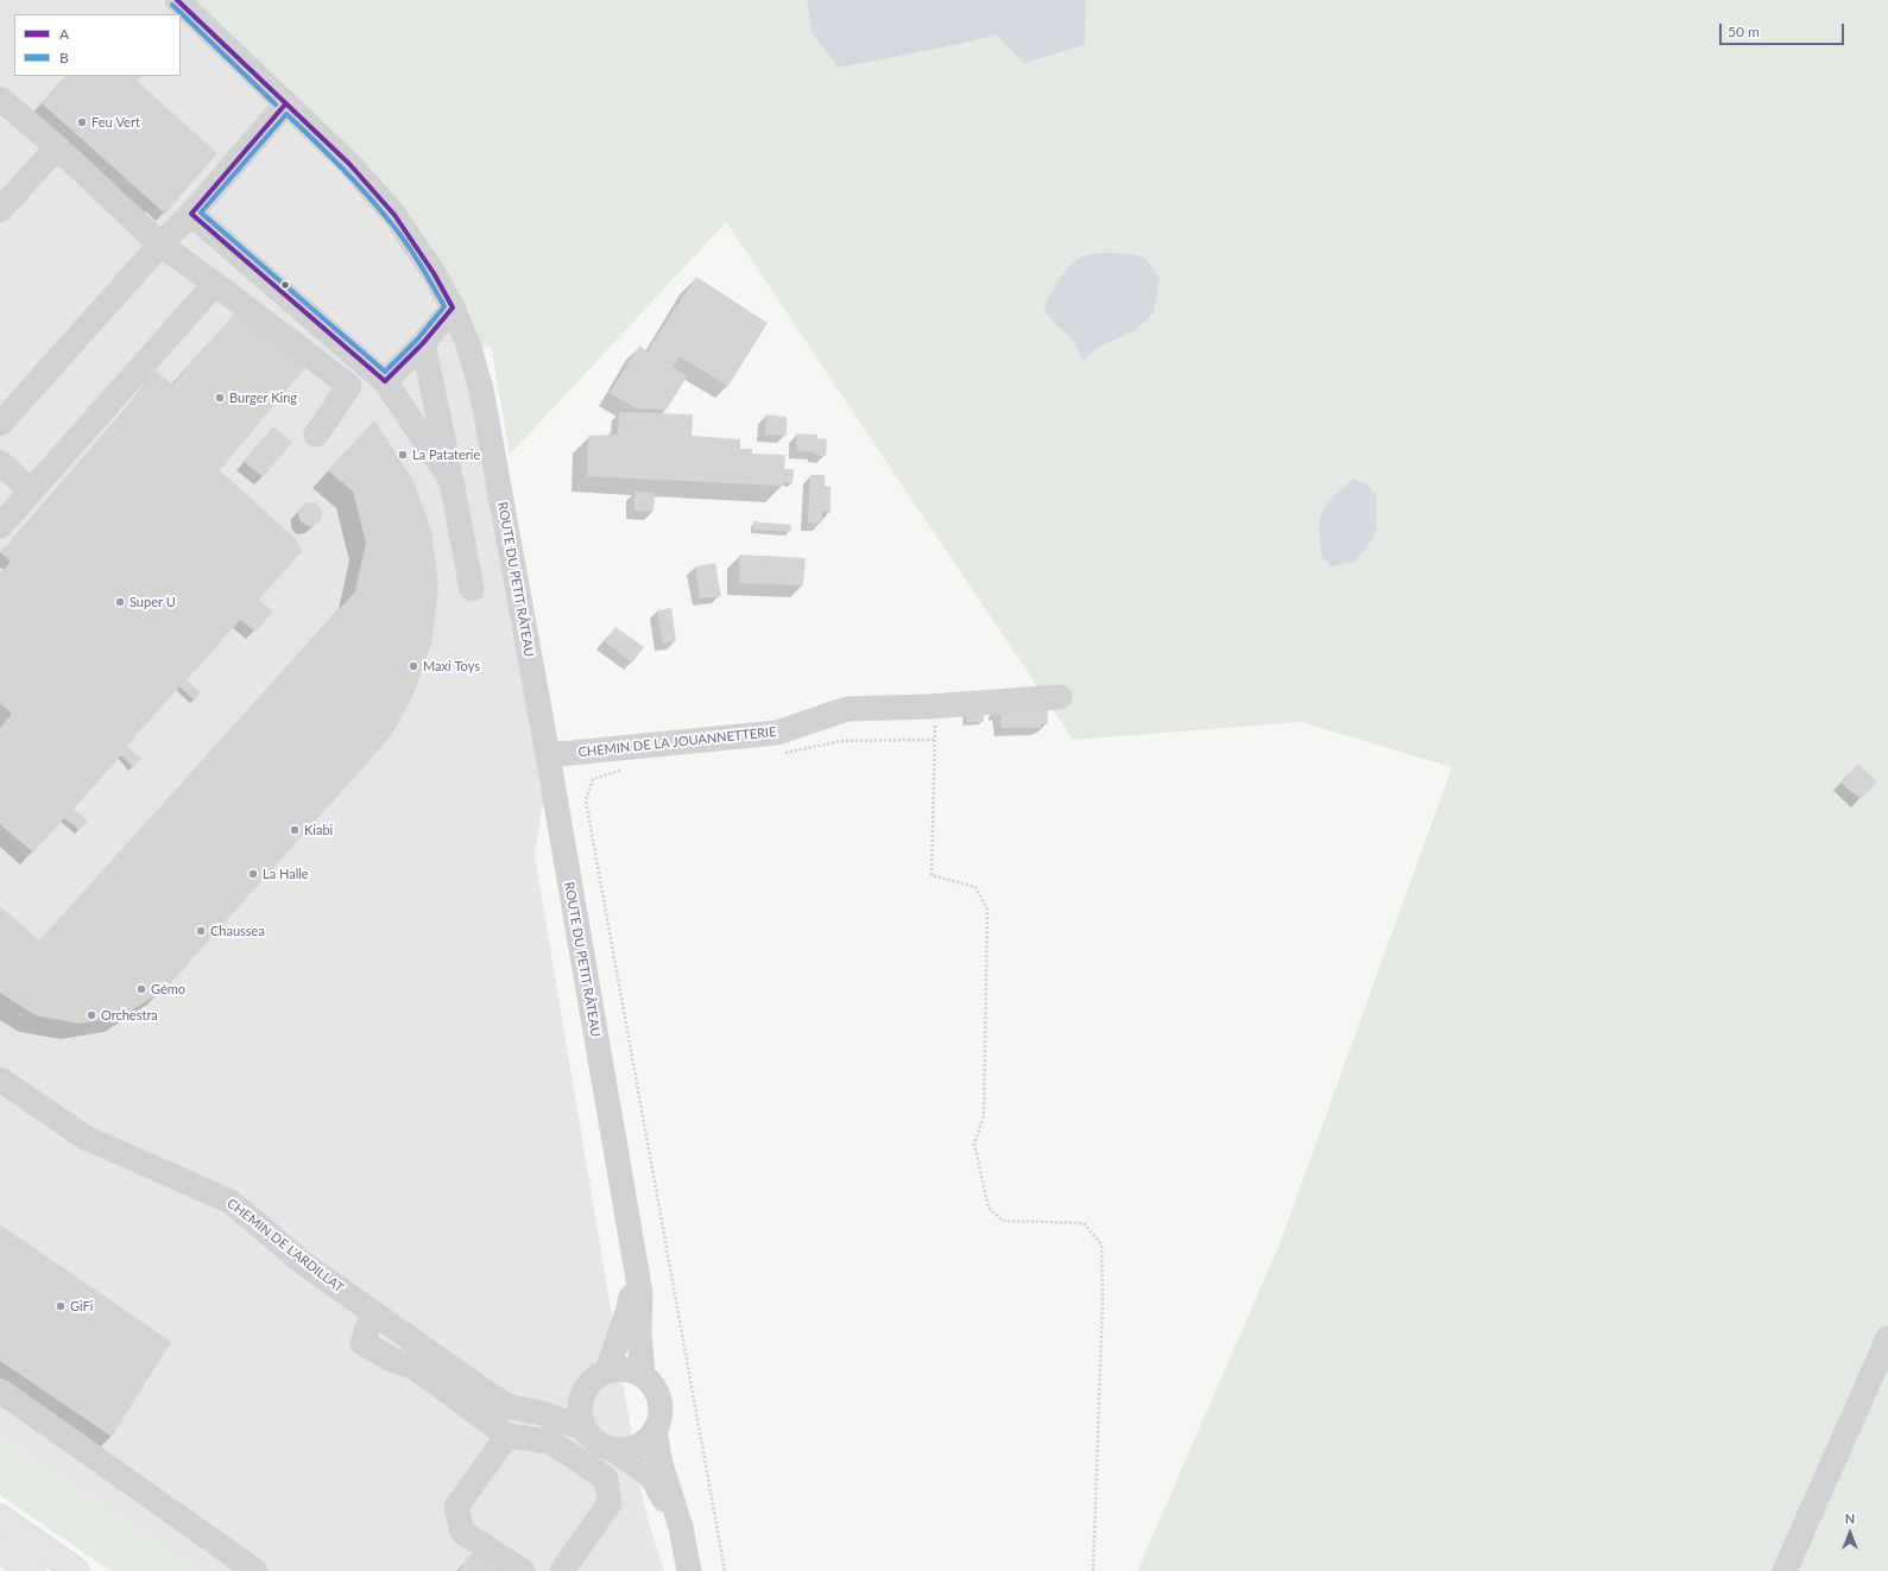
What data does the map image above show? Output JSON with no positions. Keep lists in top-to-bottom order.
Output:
{
  "streets": {
    "street": ["ROUTE DU PETIT RÂTEAU", "CHEMIN DE LA JOUANNETTERIE", "CHEMIN DE L'ARDILLAT"]
  },
  "crossings": [
    ["ROUTE DU PETIT RÂTEAU", "CHEMIN DE LA JOUANNETTERIE"],
    ["ROUTE DU PETIT RÂTEAU", "CHEMIN DE L'ARDILLAT"]
  ],
  "places": [
    "Feu Vert",
    "Burger King",
    "La Pataterie",
    "Super U",
    "Maxi Toys",
    "Kiabi",
    "La Halle",
    "Chaussea",
    "Gémo",
    "Orchestra",
    "GiFi"
  ],
  "lines": ["transit line A", "transit line B"],
  "legend": ["A", "B"],
  "scale_bar": "50 m",
  "north": "top"
}
